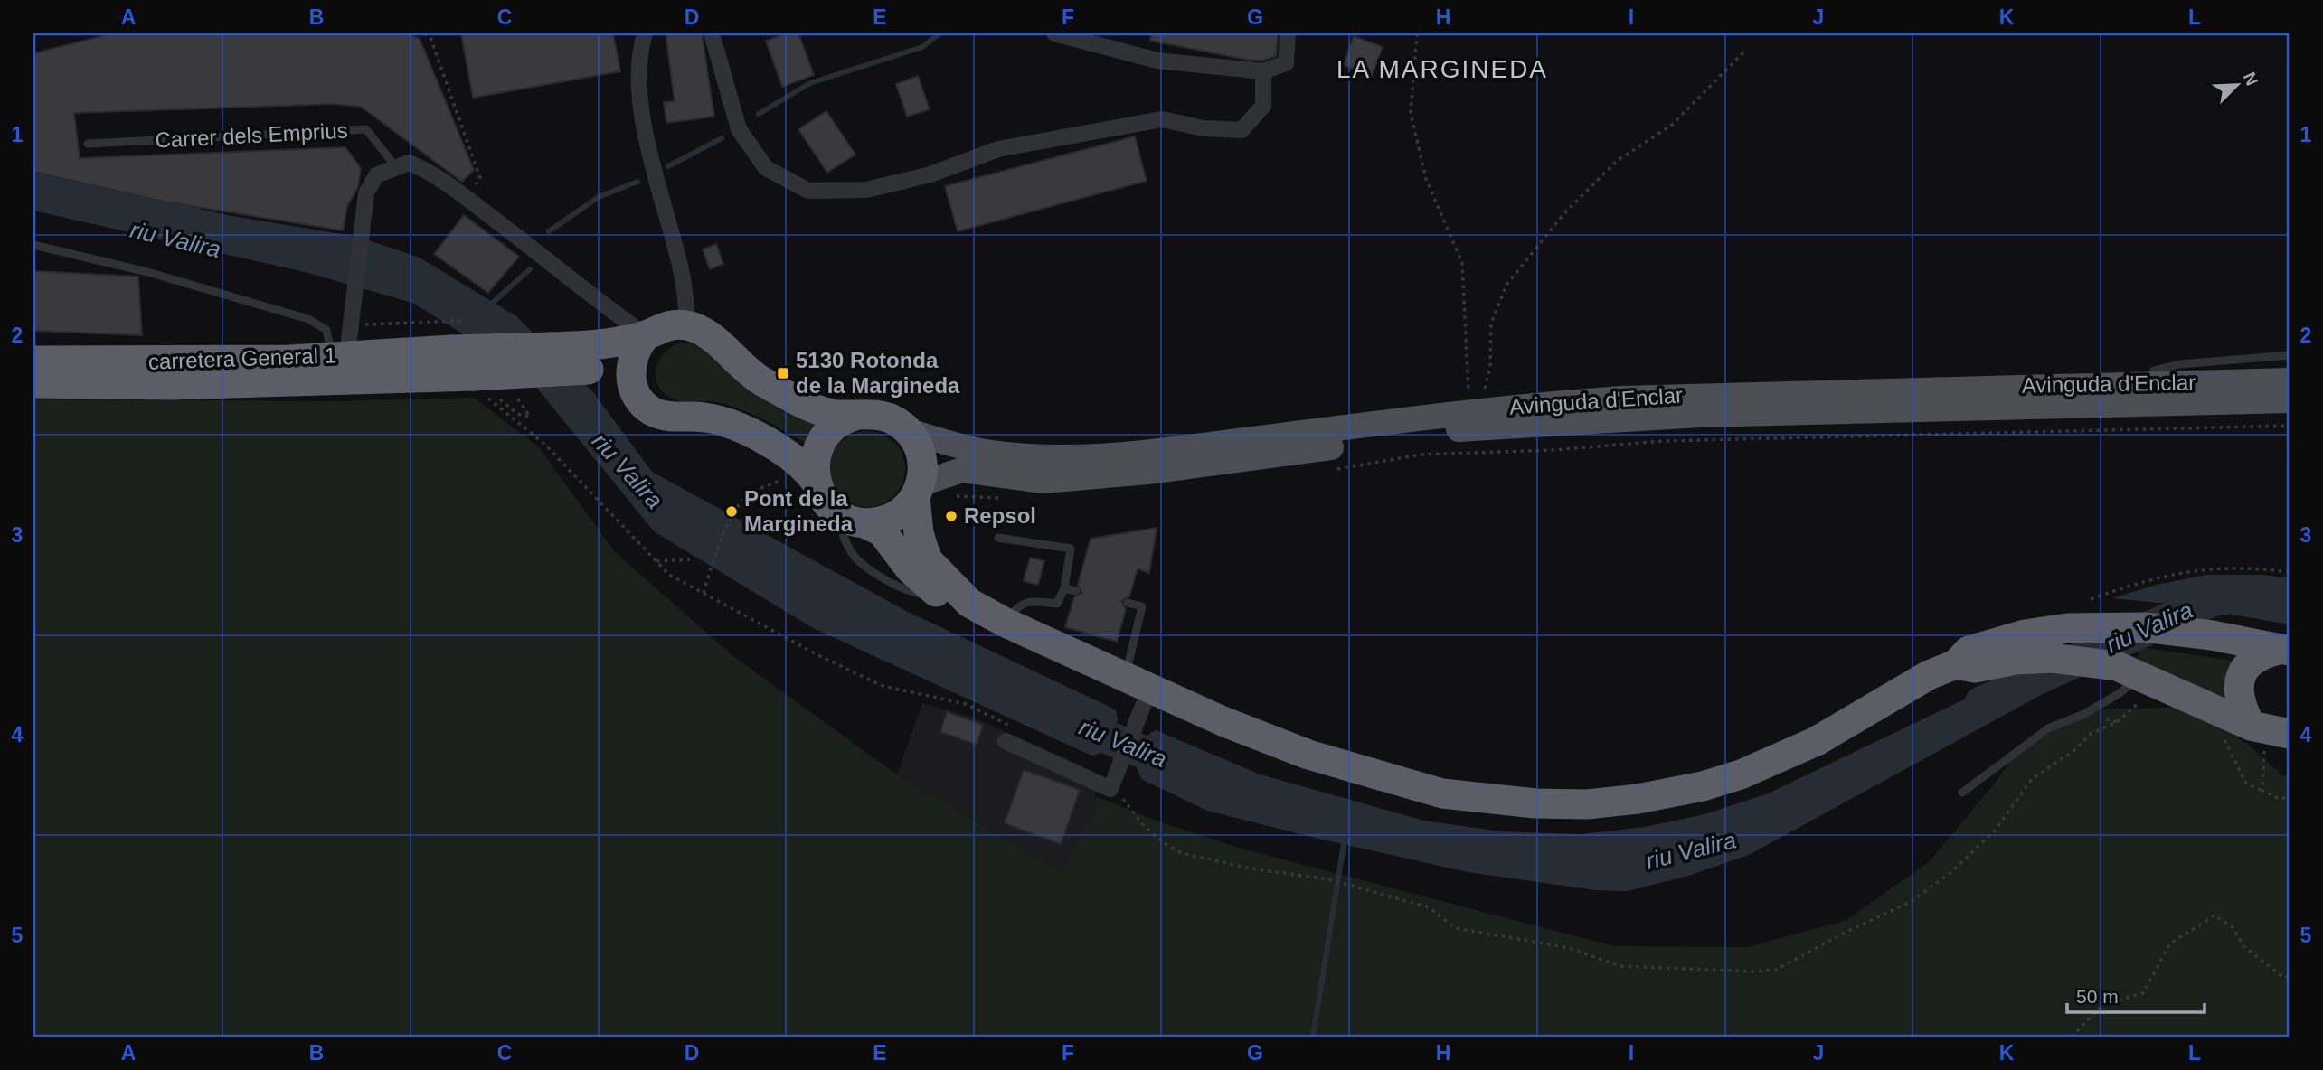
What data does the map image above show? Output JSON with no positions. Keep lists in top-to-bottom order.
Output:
{
  "streets": {
    "highway": ["carretera General 1"],
    "main road": ["Avinguda d'Enclar"],
    "lane": ["Carrer dels Emprius"]
  },
  "districts": ["LA MARGINEDA"],
  "water": ["riu Valira"],
  "places": {
    "transit": ["5130 Rotonda de la Margineda"],
    "other": ["Pont de la Margineda", "Repsol"]
  },
  "scale_bar": "50 m",
  "north": "top right",
  "grid": {
    "columns": [
      "A",
      "B",
      "C",
      "D",
      "E",
      "F",
      "G",
      "H",
      "I",
      "J",
      "K",
      "L"
    ],
    "rows": [
      "1",
      "2",
      "3",
      "4",
      "5"
    ]
  }
}
